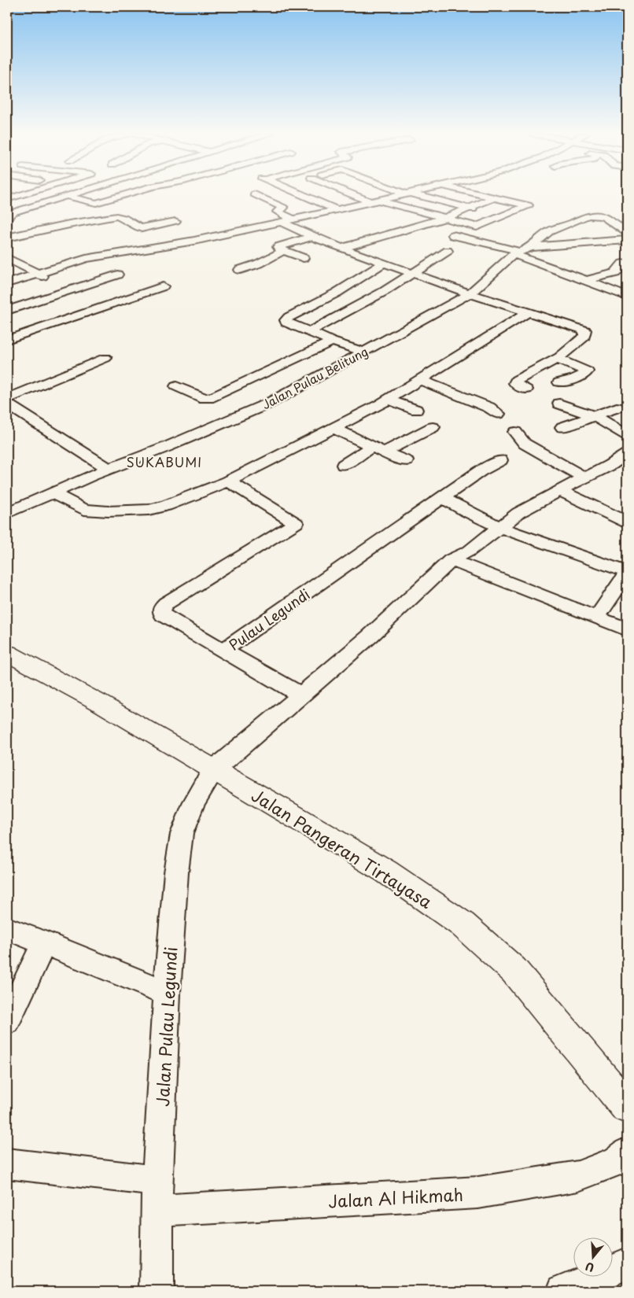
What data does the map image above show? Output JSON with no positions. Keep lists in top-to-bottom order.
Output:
{
  "streets": {
    "main road": ["Jalan Pangeran Tirtayasa"],
    "street": [
      "Jalan Pulau Belitung",
      "Pulau Legundi",
      "Jalan Pulau Legundi",
      "Jalan Al Hikmah"
    ]
  },
  "crossings": [
    ["Jalan Pangeran Tirtayasa", "Jalan Pulau Legundi"],
    ["Jalan Pulau Legundi", "Jalan Al Hikmah"]
  ],
  "districts": ["SUKABUMI"],
  "north": "bottom"
}
